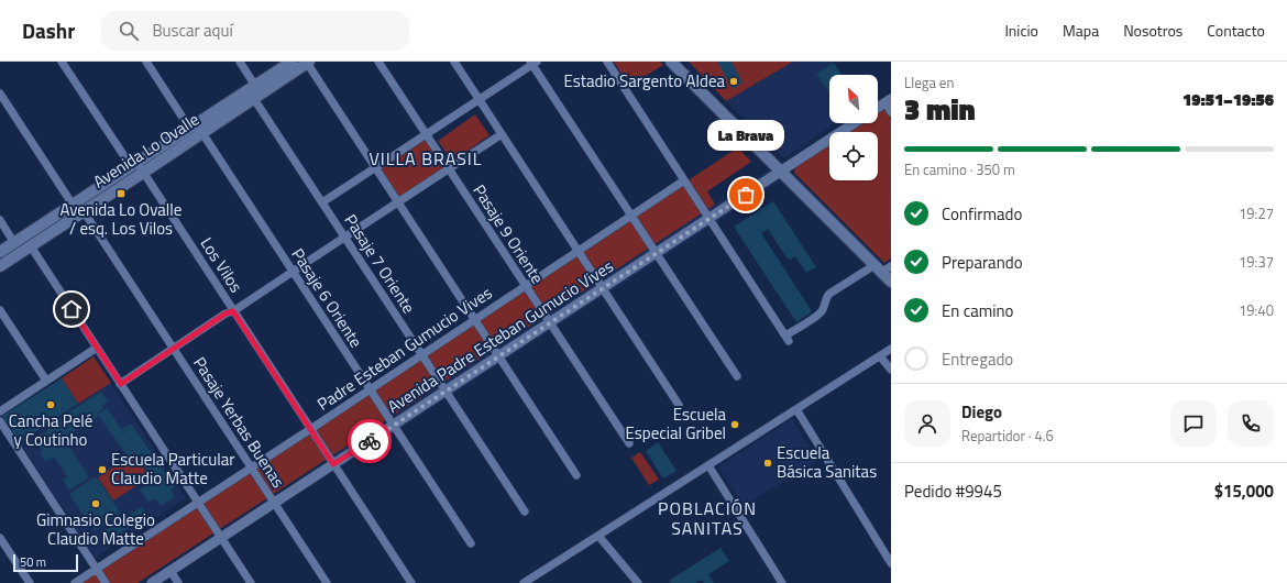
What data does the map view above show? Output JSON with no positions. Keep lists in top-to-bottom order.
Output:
{
  "streets": {
    "main road": ["Avenida Lo Ovalle"],
    "street": [
      "Pasaje 9 Oriente",
      "Pasaje 7 Oriente",
      "Los Vilos",
      "Pasaje 6 Oriente",
      "Avenida Padre Esteban Gumucio Vives",
      "Padre Esteban Gumucio Vives",
      "Pasaje Yerbas Buenas"
    ]
  },
  "crossings": [
    ["Avenida Lo Ovalle", "Pasaje 7 Oriente"],
    ["Avenida Lo Ovalle", "Los Vilos"],
    ["Avenida Lo Ovalle", "Pasaje 6 Oriente"],
    ["Avenida Lo Ovalle", "Pasaje Yerbas Buenas"],
    ["Pasaje 9 Oriente", "Avenida Padre Esteban Gumucio Vives"],
    ["Pasaje 9 Oriente", "Padre Esteban Gumucio Vives"],
    ["Pasaje 7 Oriente", "Avenida Padre Esteban Gumucio Vives"],
    ["Pasaje 7 Oriente", "Padre Esteban Gumucio Vives"],
    ["Los Vilos", "Avenida Padre Esteban Gumucio Vives"],
    ["Los Vilos", "Padre Esteban Gumucio Vives"],
    ["Pasaje 6 Oriente", "Avenida Padre Esteban Gumucio Vives"],
    ["Pasaje 6 Oriente", "Padre Esteban Gumucio Vives"],
    ["Avenida Padre Esteban Gumucio Vives", "Pasaje Yerbas Buenas"],
    ["Padre Esteban Gumucio Vives", "Pasaje Yerbas Buenas"]
  ],
  "districts": ["VILLA BRASIL", "POBLACIÓN SANITAS"],
  "places": {
    "other": [
      "Estadio Sargento Aldea",
      "La Brava",
      "Cancha Pelé y Coutinho",
      "Escuela Especial Gribel",
      "Escuela Básica Sanitas",
      "Escuela Particular Claudio Matte",
      "Gimnasio Colegio Claudio Matte"
    ],
    "transit": ["Avenida Lo Ovalle / esq. Los Vilos"]
  },
  "scale_bar": "50 m",
  "north": "top left",
  "page": {
    "header": "Dashr",
    "search": "Buscar aquí",
    "nav": [
      "Inicio",
      "Mapa",
      "Nosotros",
      "Contacto"
    ],
    "heading": ["3 min", "Llega en", "19:51–19:56"],
    "panel": [
      "Diego",
      "Repartidor · 4.6",
      "Pedido #9945",
      "$15,000"
    ],
    "bubble": "La Brava",
    "bar": "En camino · 350 m",
    "list": [
      ["Confirmado", "19:27"],
      ["Preparando", "19:37"],
      ["En camino", "19:40"],
      "Entregado"
    ],
    "scale": "50 m"
  }
}
